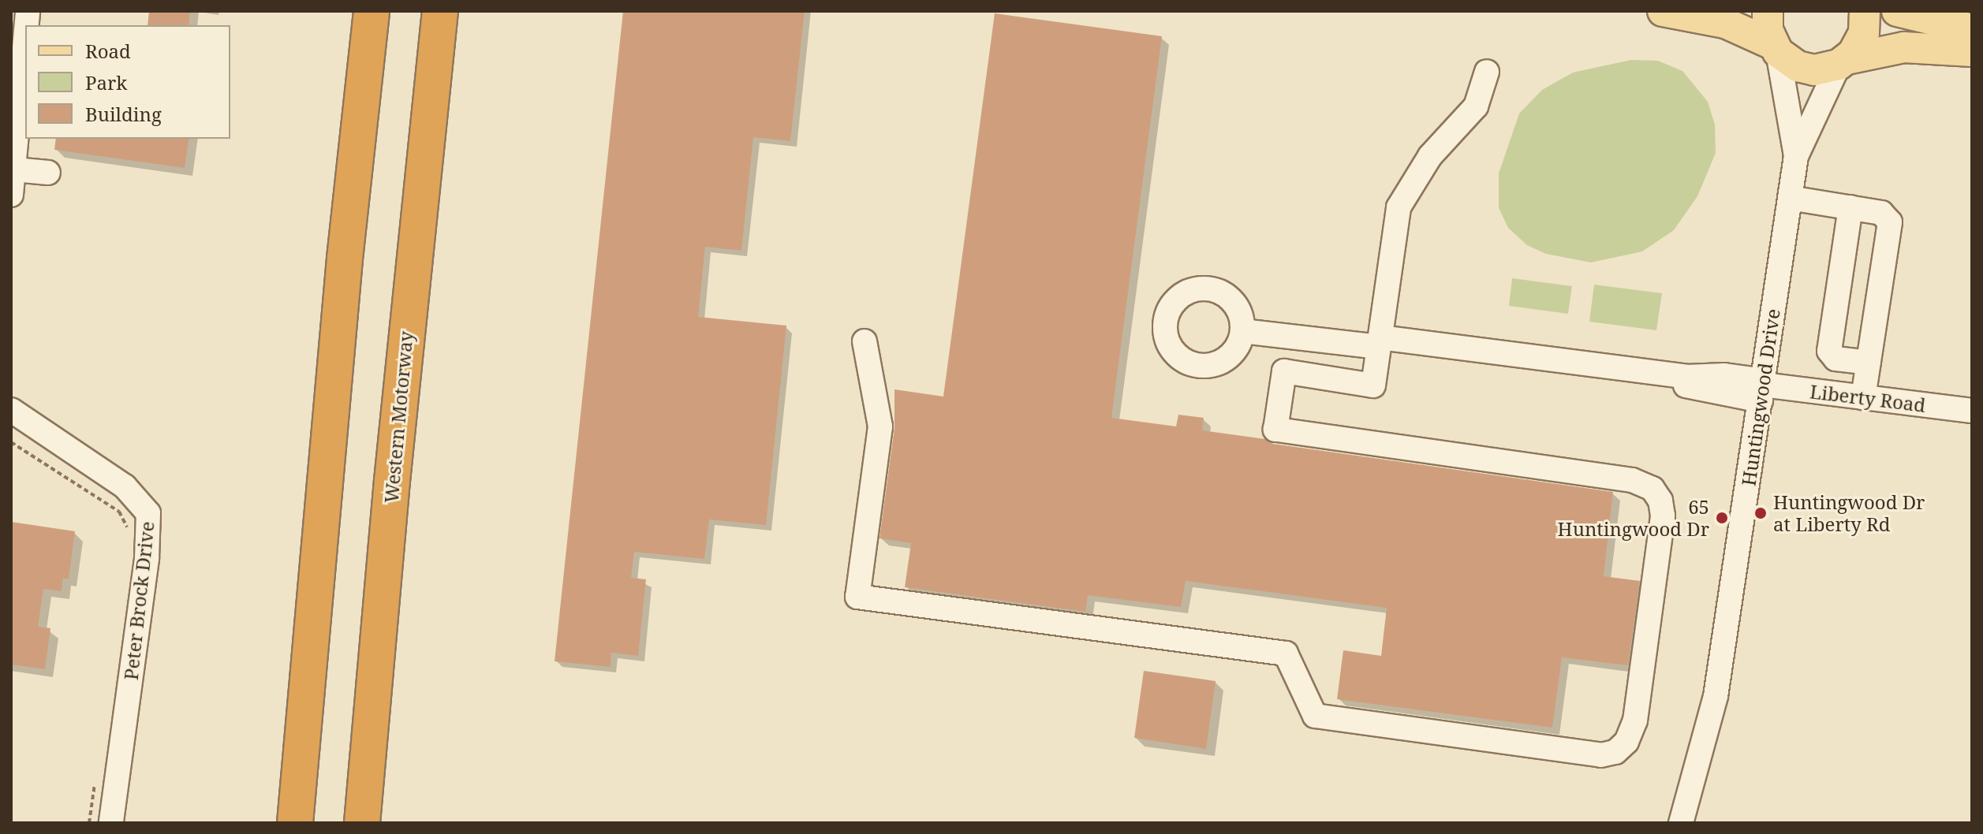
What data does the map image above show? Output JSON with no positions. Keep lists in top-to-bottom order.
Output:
{
  "streets": {
    "highway": ["Western Motorway"],
    "street": ["Huntingwood Drive", "Liberty Road", "Peter Brock Drive"]
  },
  "crossings": [
    ["Huntingwood Drive", "Liberty Road"]
  ],
  "places": ["Huntingwood Dr at Liberty Rd", "65 Huntingwood Dr"],
  "legend": ["Road", "Park", "Building"]
}
